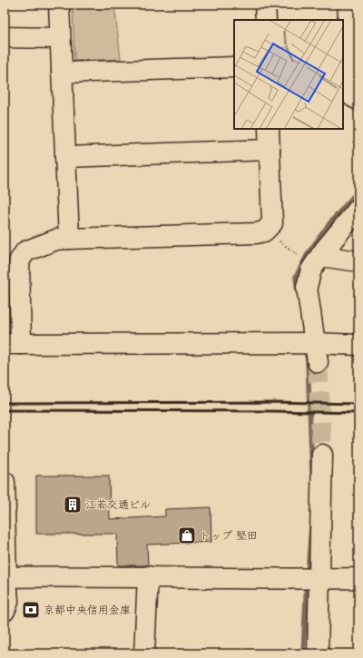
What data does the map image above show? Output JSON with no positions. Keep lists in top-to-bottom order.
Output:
{
  "places": {
    "building": ["江若交通ビル"],
    "shop": ["トップ 堅田"],
    "bank": ["京都中央信用金庫"]
  }
}
